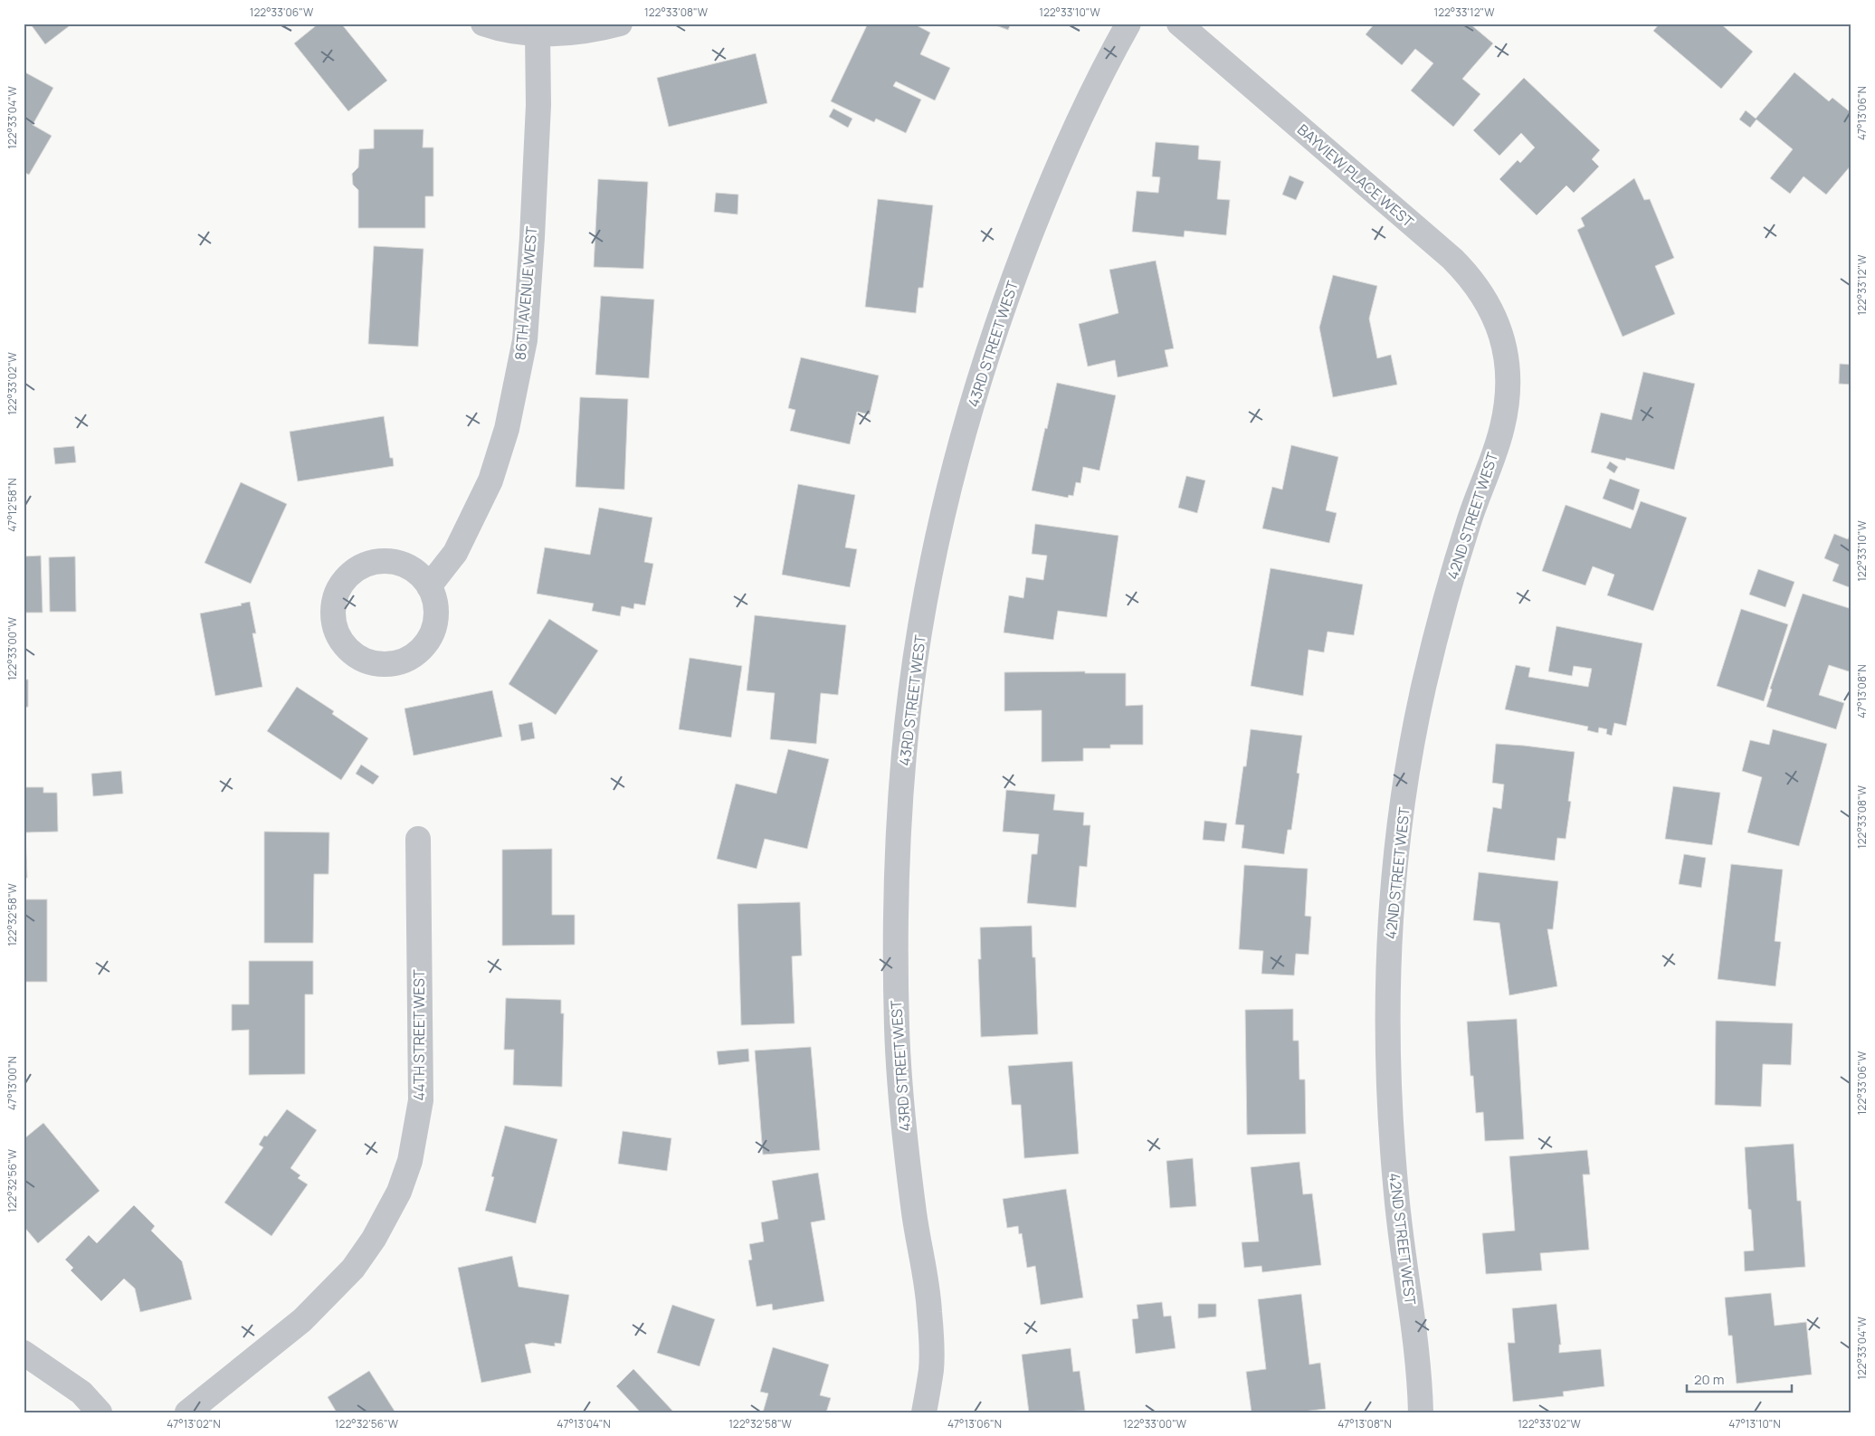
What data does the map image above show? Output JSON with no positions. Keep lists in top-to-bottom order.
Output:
{
  "streets": {
    "street": [
      "BAYVIEW PLACE WEST",
      "86TH AVENUE WEST",
      "43RD STREET WEST",
      "42ND STREET WEST",
      "44TH STREET WEST"
    ]
  },
  "crossings": [
    ["BAYVIEW PLACE WEST", "42ND STREET WEST"]
  ],
  "scale_bar": "20 m",
  "coordinates": [
    "122°33'06\"W",
    "122°33'08\"W",
    "122°33'10\"W",
    "122°33'12\"W",
    "47°13'06\"N",
    "122°33'04\"W",
    "122°33'02\"W",
    "47°12'58\"N",
    "122°33'00\"W",
    "47°13'08\"N",
    "122°32'58\"W",
    "47°13'00\"N",
    "122°32'56\"W",
    "47°13'02\"N",
    "47°13'04\"N",
    "47°13'10\"N"
  ]
}
